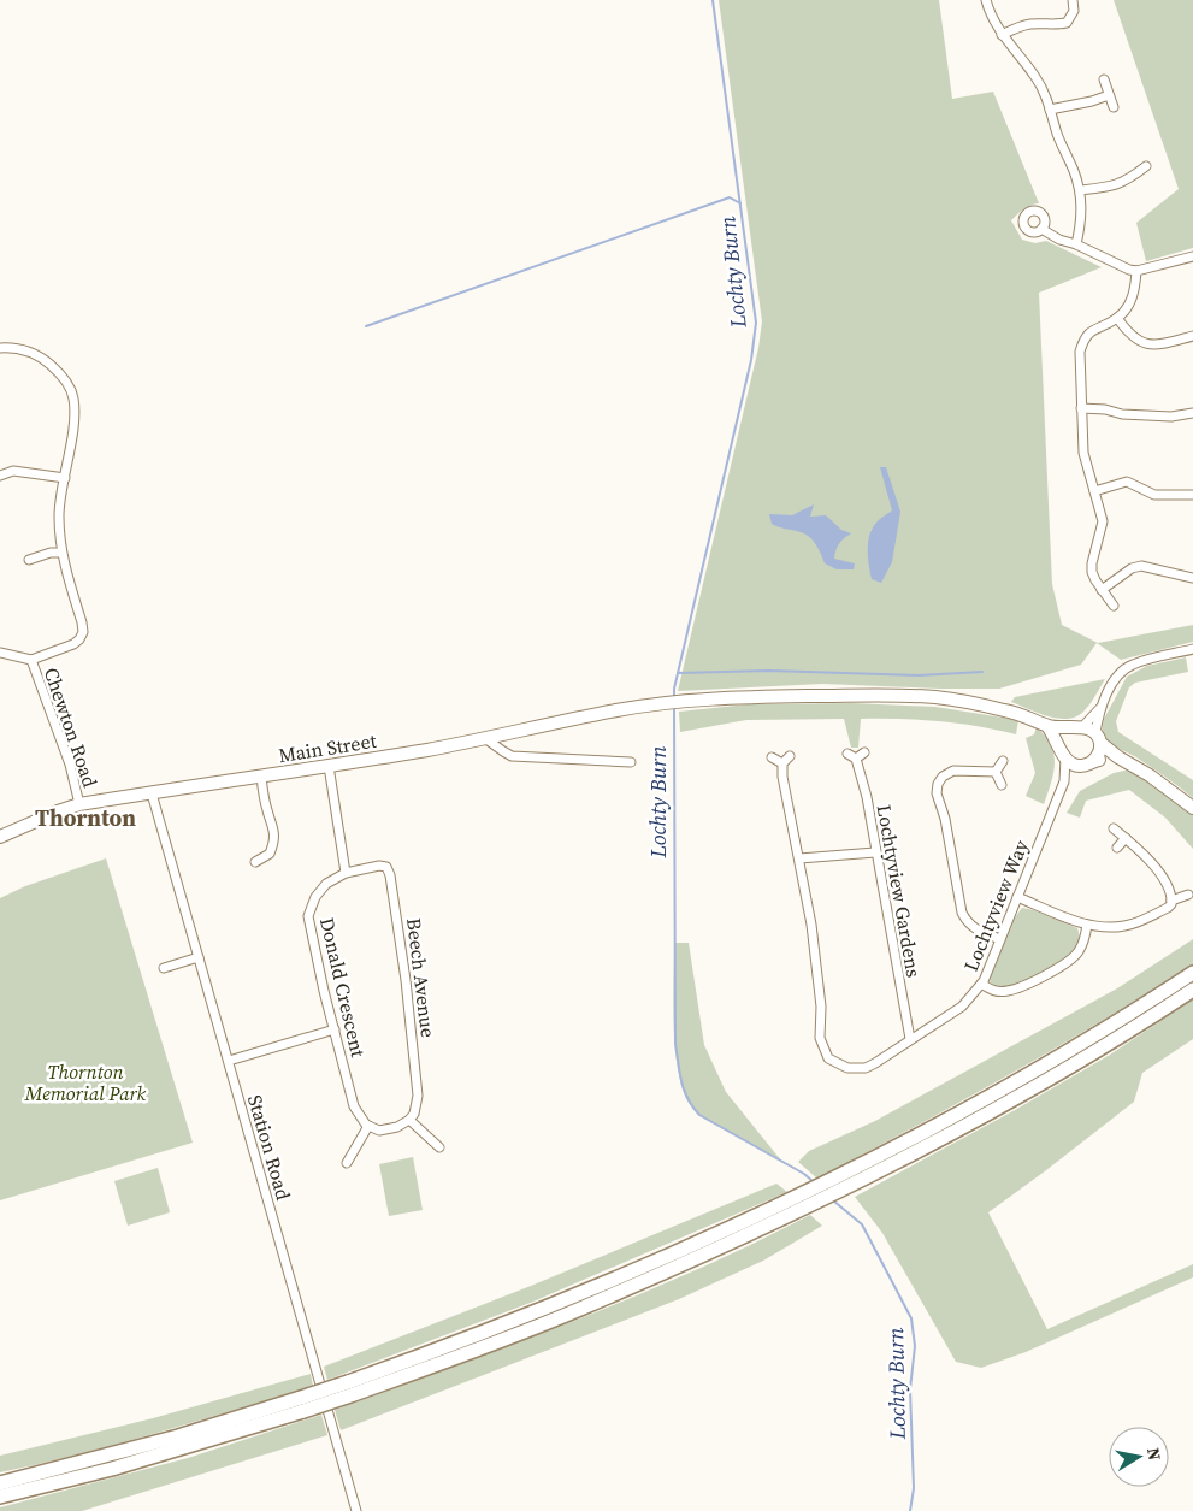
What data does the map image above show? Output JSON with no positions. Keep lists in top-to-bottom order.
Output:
{
  "streets": {
    "main road": ["Main Street"],
    "street": [
      "Chewton Road",
      "Lochtyview Gardens",
      "Lochtyview Way",
      "Beech Avenue",
      "Donald Crescent",
      "Station Road"
    ]
  },
  "crossings": [
    ["Chewton Road", "Main Street"],
    ["Main Street", "Lochtyview Way"],
    ["Main Street", "Station Road"],
    ["Lochtyview Gardens", "Lochtyview Way"],
    ["Beech Avenue", "Donald Crescent"]
  ],
  "districts": ["Thornton"],
  "water": ["Lochty Burn"],
  "parks": ["Thornton Memorial Park"],
  "north": "right"
}
